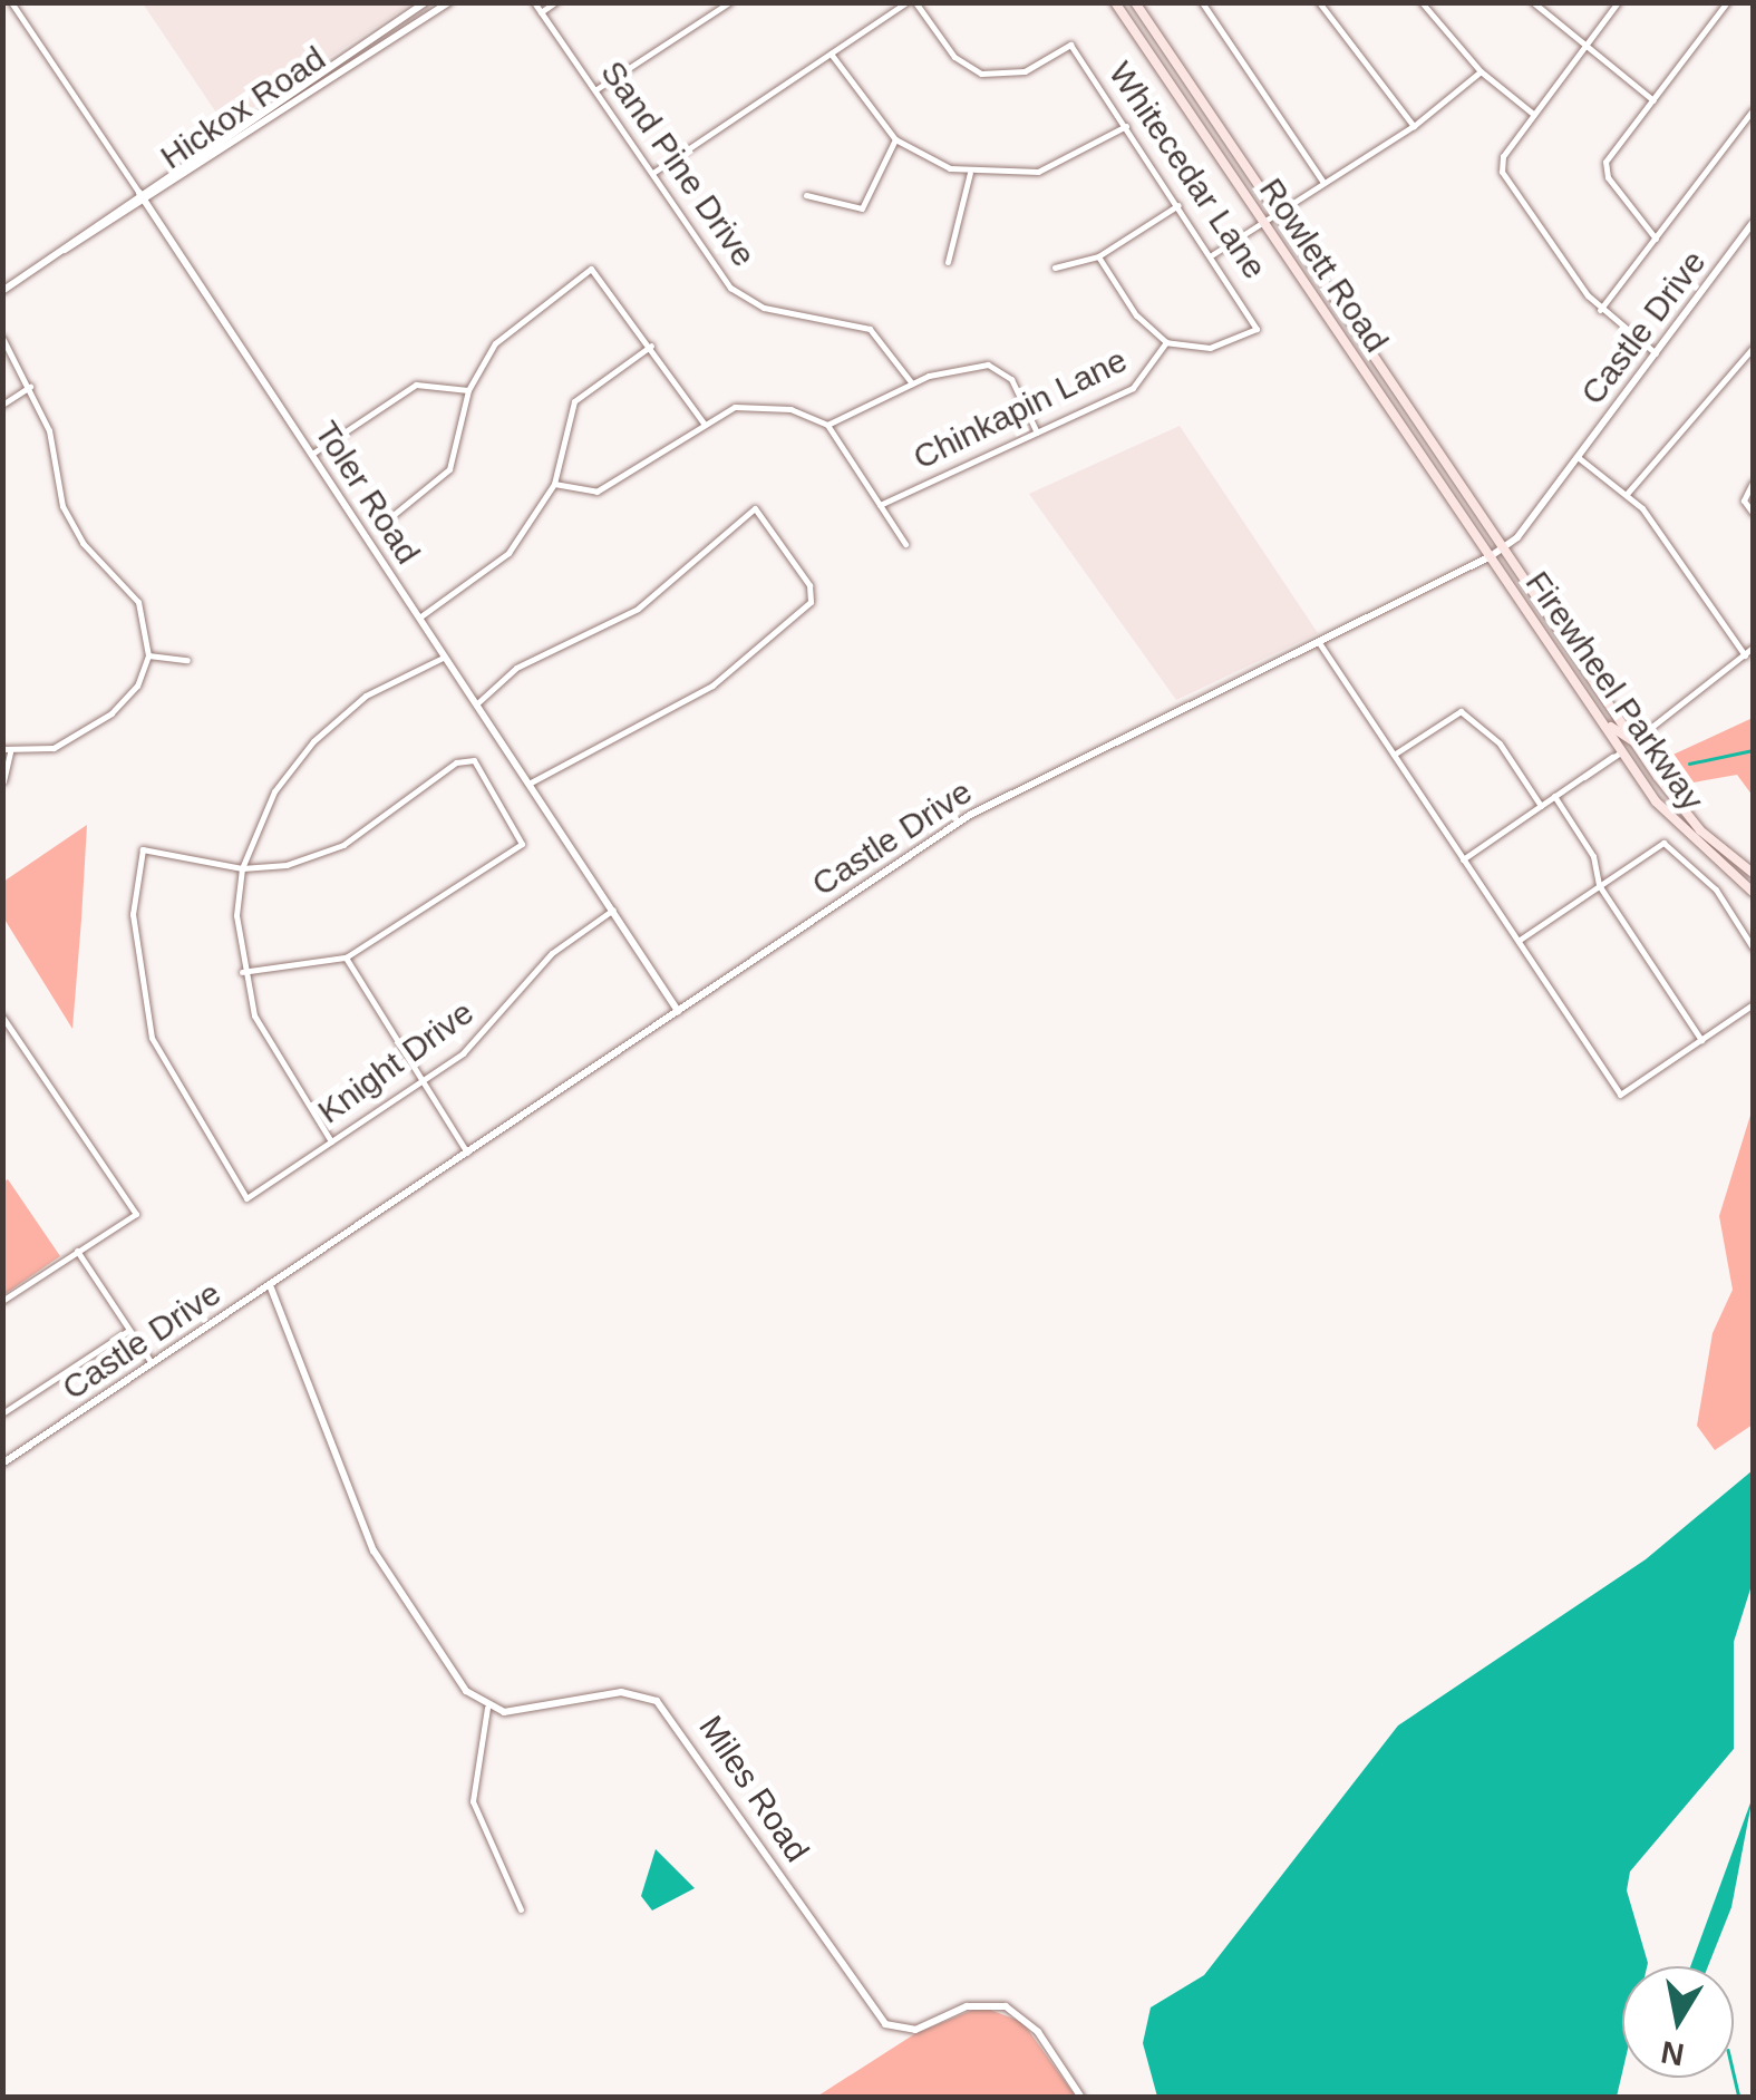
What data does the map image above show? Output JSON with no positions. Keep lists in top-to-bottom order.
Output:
{
  "streets": {
    "main road": ["Rowlett Road", "Firewheel Parkway"],
    "street": [
      "Hickox Road",
      "Sand Pine Drive",
      "Whitecedar Lane",
      "Castle Drive",
      "Chinkapin Lane",
      "Toler Road",
      "Knight Drive",
      "Miles Road"
    ]
  },
  "crossings": [
    ["Hickox Road", "Toler Road"],
    ["Whitecedar Lane", "Chinkapin Lane"],
    ["Rowlett Road", "Castle Drive"],
    ["Rowlett Road", "Firewheel Parkway"],
    ["Castle Drive", "Toler Road"],
    ["Castle Drive", "Firewheel Parkway"],
    ["Toler Road", "Knight Drive"]
  ],
  "north": "bottom"
}
